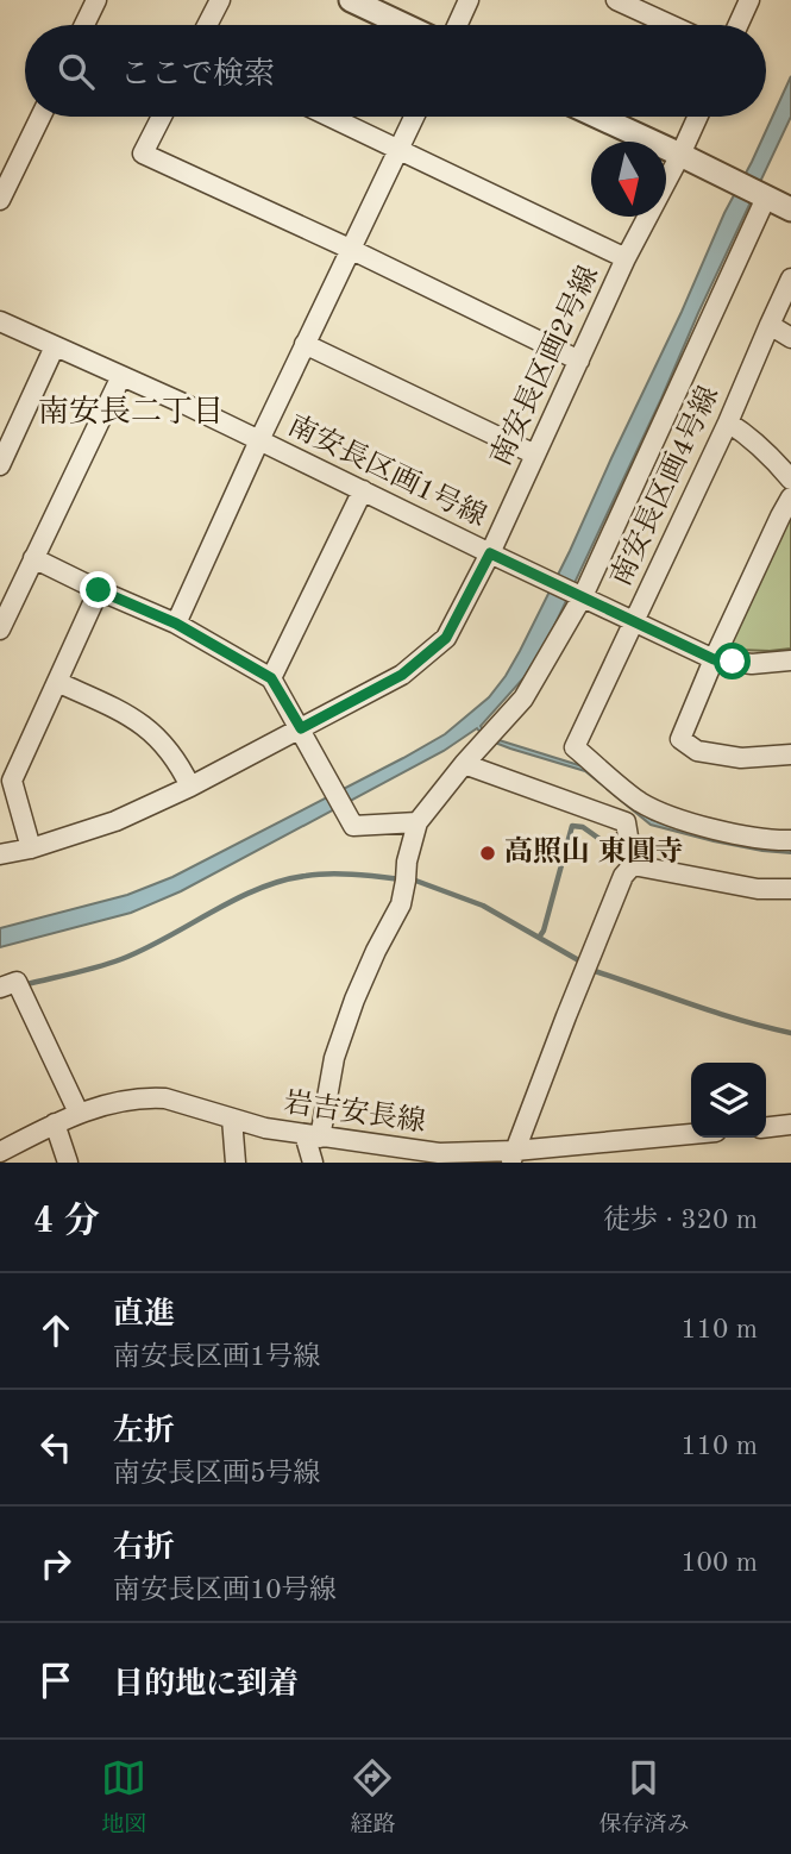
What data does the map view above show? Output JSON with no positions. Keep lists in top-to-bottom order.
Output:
{
  "streets": {
    "street": [
      "南安長区画2号線",
      "南安長区画1号線",
      "南安長区画4号線",
      "岩吉安長線"
    ]
  },
  "crossings": [
    ["南安長区画2号線", "南安長区画1号線"],
    ["南安長区画1号線", "南安長区画4号線"]
  ],
  "districts": ["南安長二丁目"],
  "places": ["高照山 東圓寺"],
  "north": "bottom",
  "page": {
    "search": "ここで検索",
    "heading": ["4 分", "徒歩 · 320 m"],
    "list": [
      ["直進", "南安長区画1号線", "110 m"],
      ["左折", "南安長区画5号線", "110 m"],
      ["右折", "南安長区画10号線", "100 m"],
      "目的地に到着"
    ],
    "nav": ["地図", "経路", "保存済み"]
  }
}
